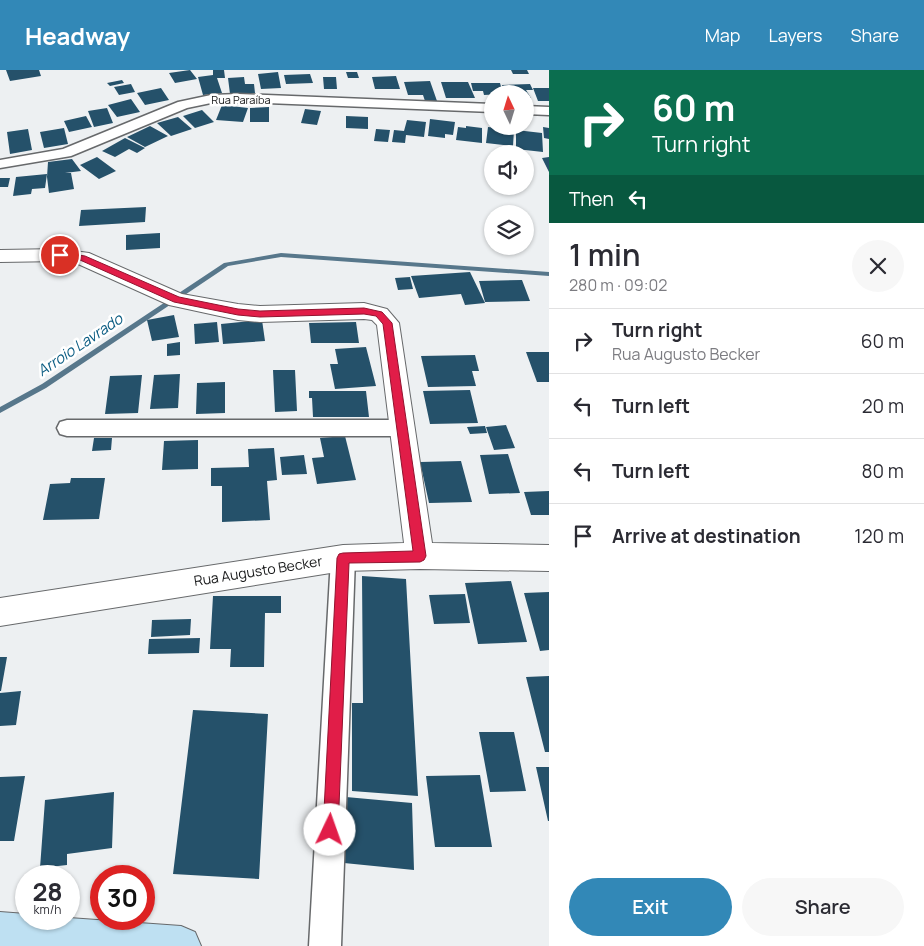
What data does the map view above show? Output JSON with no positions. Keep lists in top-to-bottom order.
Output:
{
  "streets": {
    "street": ["Rua Paraíba", "Rua Augusto Becker"]
  },
  "water": ["Arroio Lavrado"],
  "north": "top",
  "page": {
    "header": "Headway",
    "nav": ["Map", "Layers", "Share"],
    "turn": ["60 m", "Turn right"],
    "then": "Then",
    "heading": ["1 min", "280 m · 09:02"],
    "list": [
      {
        "name": "Turn right",
        "note": "Rua Augusto Becker",
        "value": "60 m"
      },
      {
        "name": "Turn left",
        "value": "20 m"
      },
      {
        "name": "Turn left",
        "value": "80 m"
      },
      {
        "name": "Arrive at destination",
        "value": "120 m"
      }
    ],
    "speed": "28 km/h",
    "limit": "30",
    "buttons": ["Exit", "Share"]
  }
}
